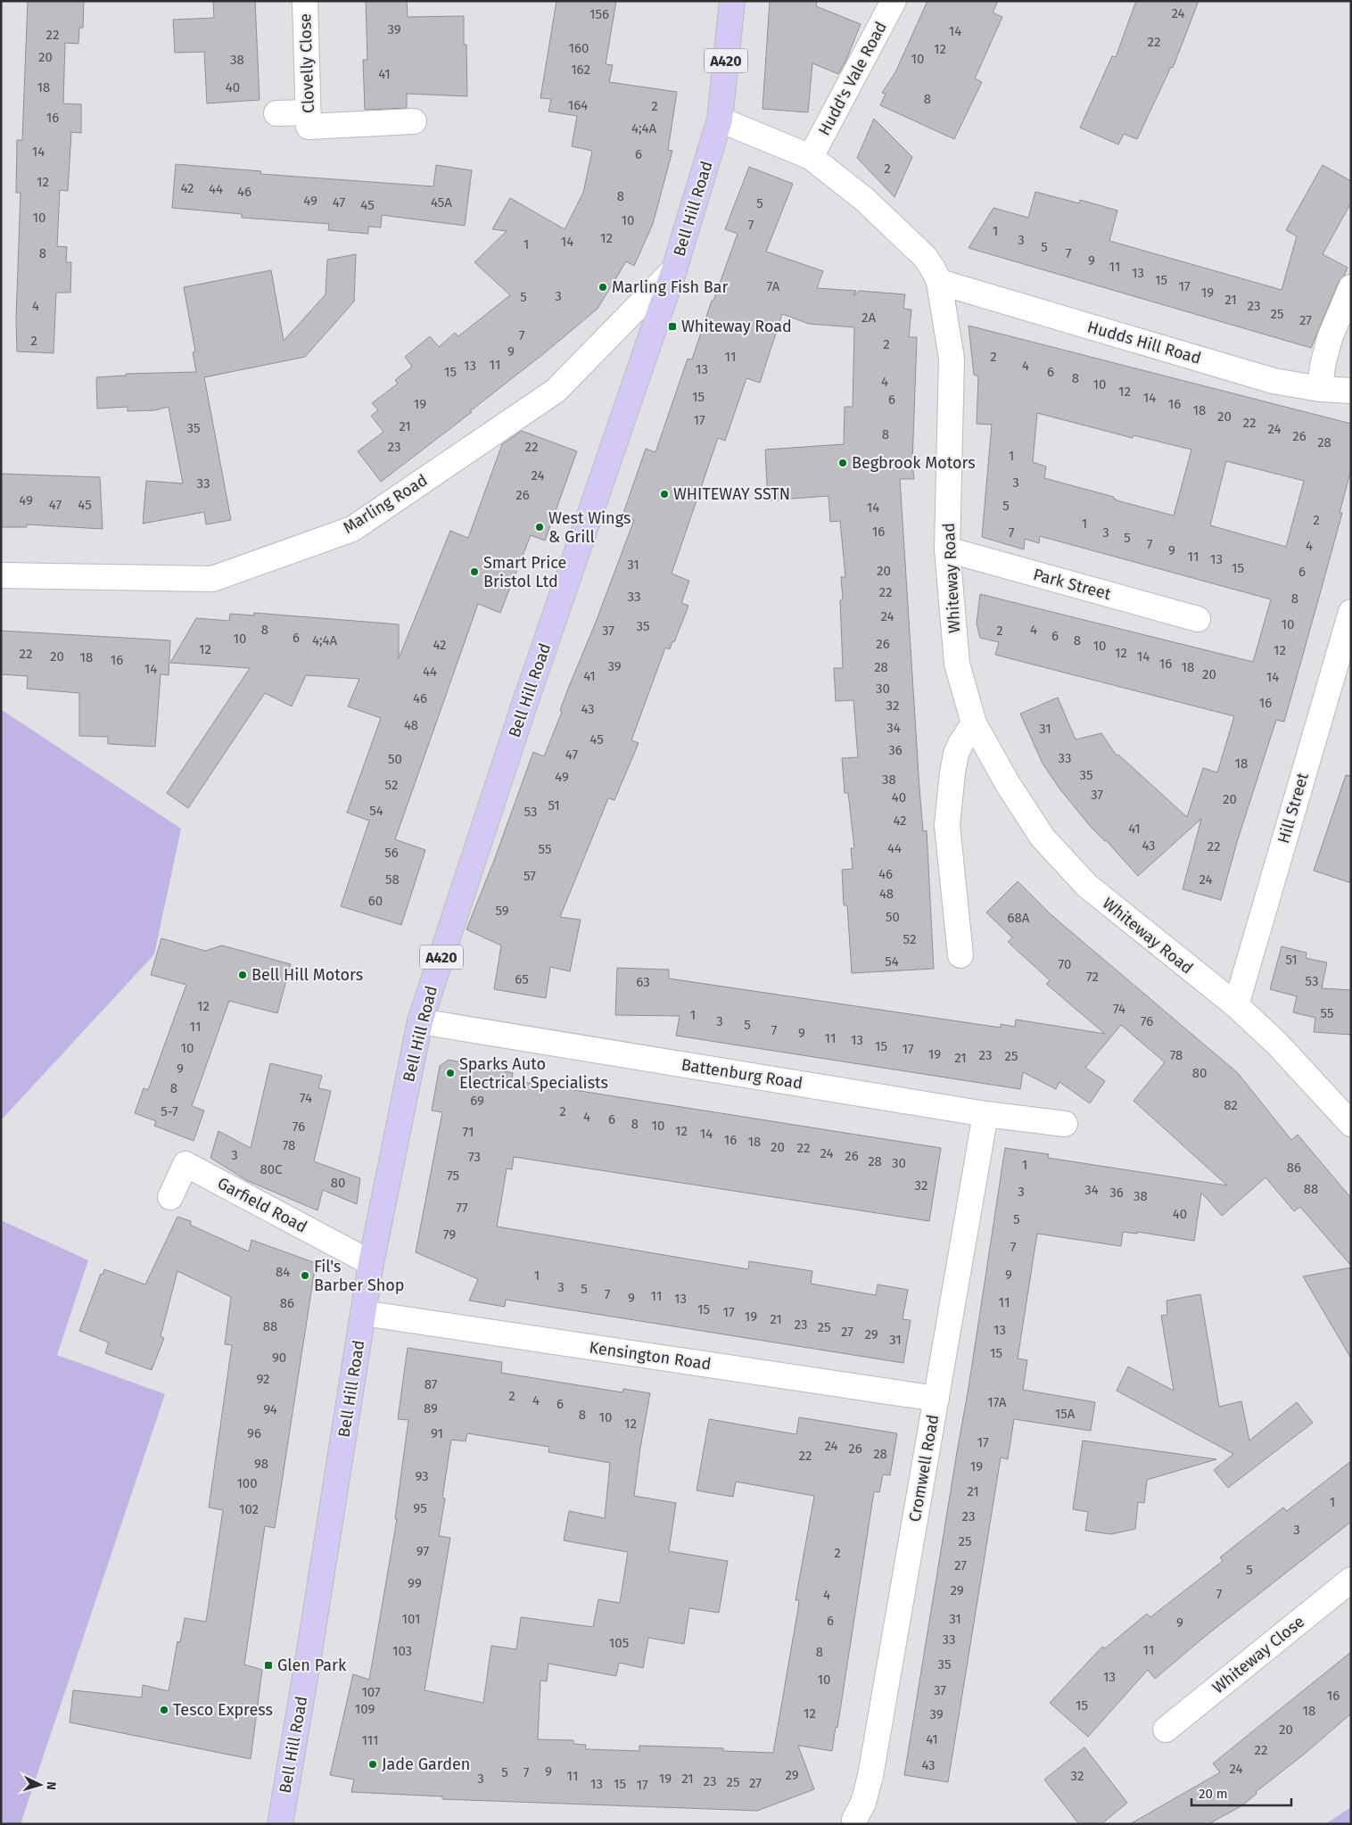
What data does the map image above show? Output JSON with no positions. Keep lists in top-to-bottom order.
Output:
{
  "streets": {
    "main road": ["A420", "Bell Hill Road"],
    "street": [
      "Clovelly Close",
      "Hudd's Vale Road",
      "Hudds Hill Road",
      "Marling Road",
      "Whiteway Road",
      "Park Street",
      "Hill Street",
      "Battenburg Road",
      "Garfield Road",
      "Kensington Road",
      "Cromwell Road",
      "Whiteway Close"
    ]
  },
  "crossings": [
    ["A420", "Bell Hill Road"],
    ["A420", "Whiteway Road"],
    ["Hudd's Vale Road", "Whiteway Road"],
    ["Bell Hill Road", "Marling Road"],
    ["Bell Hill Road", "Whiteway Road"],
    ["Bell Hill Road", "Battenburg Road"],
    ["Bell Hill Road", "Garfield Road"],
    ["Bell Hill Road", "Kensington Road"],
    ["Hudds Hill Road", "Whiteway Road"],
    ["Whiteway Road", "Park Street"],
    ["Whiteway Road", "Hill Street"],
    ["Battenburg Road", "Cromwell Road"],
    ["Kensington Road", "Cromwell Road"]
  ],
  "places": {
    "other": [
      "Marling Fish Bar",
      "Begbrook Motors",
      "WHITEWAY SSTN",
      "West Wings & Grill",
      "Smart Price Bristol Ltd",
      "Bell Hill Motors",
      "Sparks Auto Electrical Specialists",
      "Fil's Barber Shop",
      "Tesco Express",
      "Jade Garden"
    ],
    "transit": ["Whiteway Road", "Glen Park"]
  },
  "house_numbers": [
    "24",
    "156",
    "39",
    "14",
    "22",
    "22",
    "160",
    "12",
    "20",
    "10",
    "38",
    "162",
    "41",
    "18",
    "40",
    "8",
    "164",
    "2",
    "16",
    "4;4A",
    "14",
    "6",
    "2",
    "12",
    "42",
    "44",
    "46",
    "8",
    "49",
    "47",
    "45A",
    "5",
    "45",
    "10",
    "10",
    "7",
    "1",
    "12",
    "3",
    "14",
    "1",
    "5",
    "8",
    "7",
    "9",
    "11",
    "13",
    "15",
    "7A",
    "17",
    "19",
    "3",
    "5",
    "21",
    "4",
    "23",
    "25",
    "2A",
    "27",
    "7",
    "2",
    "2",
    "9",
    "11",
    "2",
    "11",
    "13",
    "4",
    "13",
    "15",
    "6",
    "8",
    "4",
    "10",
    "12",
    "15",
    "14",
    "6",
    "19",
    "16",
    "18",
    "20",
    "17",
    "22",
    "21",
    "35",
    "24",
    "8",
    "26",
    "28",
    "23",
    "22",
    "1",
    "24",
    "3",
    "33",
    "26",
    "49",
    "47",
    "45",
    "5",
    "14",
    "2",
    "1",
    "16",
    "7",
    "3",
    "5",
    "7",
    "4",
    "9",
    "11",
    "13",
    "31",
    "15",
    "20",
    "6",
    "22",
    "33",
    "8",
    "24",
    "10",
    "35",
    "8",
    "4",
    "37",
    "2",
    "6",
    "6",
    "10",
    "4;4A",
    "8",
    "26",
    "42",
    "10",
    "12",
    "12",
    "12",
    "22",
    "20",
    "14",
    "18",
    "16",
    "16",
    "39",
    "28",
    "18",
    "14",
    "44",
    "20",
    "41",
    "14",
    "30",
    "46",
    "16",
    "32",
    "43",
    "48",
    "34",
    "31",
    "45",
    "36",
    "47",
    "33",
    "50",
    "18",
    "35",
    "49",
    "38",
    "52",
    "37",
    "40",
    "20",
    "51",
    "54",
    "53",
    "42",
    "41",
    "43",
    "22",
    "44",
    "55",
    "56",
    "46",
    "57",
    "58",
    "24",
    "48",
    "60",
    "59",
    "50",
    "68A",
    "52",
    "51",
    "54",
    "70",
    "72",
    "65",
    "53",
    "63",
    "12",
    "74",
    "55",
    "1",
    "3",
    "76",
    "5",
    "11",
    "7",
    "9",
    "11",
    "13",
    "15",
    "10",
    "17",
    "19",
    "23",
    "78",
    "25",
    "21",
    "9",
    "80",
    "8",
    "74",
    "69",
    "82",
    "5-7",
    "2",
    "4",
    "6",
    "8",
    "10",
    "76",
    "12",
    "71",
    "14",
    "16",
    "18",
    "78",
    "20",
    "22",
    "24",
    "3",
    "26",
    "73",
    "28",
    "30",
    "1",
    "86",
    "80C",
    "75",
    "80",
    "32",
    "88",
    "34",
    "3",
    "36",
    "38",
    "77",
    "40",
    "5",
    "79",
    "7",
    "84",
    "9",
    "1",
    "3",
    "5",
    "7",
    "11",
    "9",
    "13",
    "11",
    "86",
    "15",
    "17",
    "19",
    "21",
    "23",
    "88",
    "25",
    "13",
    "27",
    "29",
    "31",
    "15",
    "90",
    "92",
    "87",
    "2",
    "4",
    "17A",
    "6",
    "89",
    "94",
    "15A",
    "8",
    "10",
    "12",
    "96",
    "91",
    "17",
    "24",
    "26",
    "28",
    "22",
    "98",
    "19",
    "93",
    "100",
    "21",
    "1",
    "95",
    "102",
    "23",
    "3",
    "25",
    "97",
    "2",
    "27",
    "5",
    "99",
    "29",
    "7",
    "4",
    "101",
    "31",
    "6",
    "9",
    "33",
    "105",
    "11",
    "103",
    "8",
    "35",
    "13",
    "10",
    "37",
    "107",
    "16",
    "15",
    "109",
    "18",
    "12",
    "39",
    "20",
    "41",
    "111",
    "22",
    "43",
    "24",
    "9",
    "5",
    "7",
    "29",
    "11",
    "32",
    "3",
    "19",
    "21",
    "23",
    "25",
    "27",
    "13",
    "15",
    "17"
  ],
  "scale_bar": "20 m",
  "north": "right"
}
